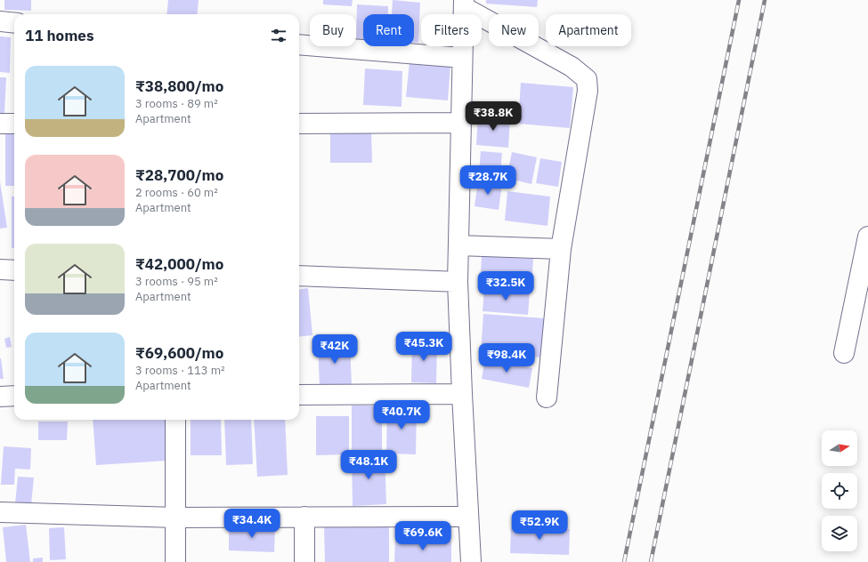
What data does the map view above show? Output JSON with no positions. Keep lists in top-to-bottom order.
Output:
{
  "north": "right",
  "page": {
    "chip": [
      "Buy",
      "Rent",
      "Filters",
      "New",
      "Apartment"
    ],
    "heading": "11 homes",
    "list": [
      {
        "name": "₹38,800/mo",
        "note": "3 rooms · 89 m² · Apartment"
      },
      {
        "name": "₹28,700/mo",
        "note": "2 rooms · 60 m² · Apartment"
      },
      {
        "name": "₹42,000/mo",
        "note": "3 rooms · 95 m² · Apartment"
      },
      {
        "name": "₹69,600/mo",
        "note": "3 rooms · 113 m² · Apartment"
      }
    ],
    "price": [
      "₹38.8K",
      "₹28.7K",
      "₹32.5K",
      "₹45.3K",
      "₹42K",
      "₹98.4K",
      "₹40.7K",
      "₹48.1K",
      "₹34.4K",
      "₹52.9K",
      "₹69.6K"
    ]
  }
}
